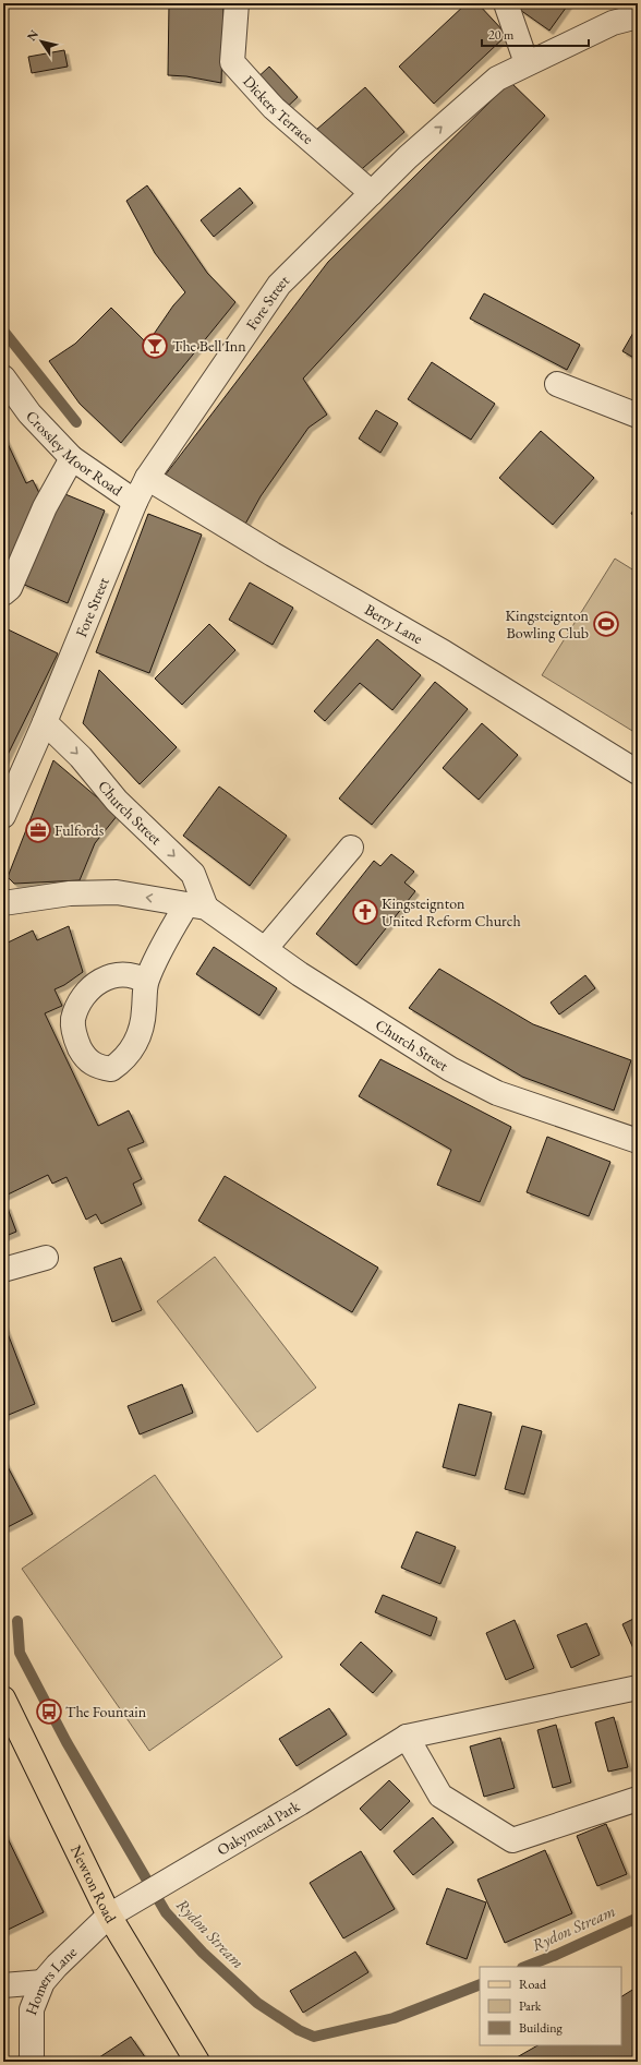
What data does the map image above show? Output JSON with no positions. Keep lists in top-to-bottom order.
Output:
{
  "streets": {
    "main road": ["Newton Road"],
    "street": [
      "Dickers Terrace",
      "Fore Street",
      "Crossley Moor Road",
      "Berry Lane",
      "Church Street",
      "Oakymead Park",
      "Homers Lane"
    ]
  },
  "crossings": [
    ["Dickers Terrace", "Fore Street"],
    ["Fore Street", "Crossley Moor Road"],
    ["Fore Street", "Berry Lane"],
    ["Fore Street", "Church Street"],
    ["Oakymead Park", "Newton Road"],
    ["Oakymead Park", "Homers Lane"],
    ["Newton Road", "Homers Lane"]
  ],
  "water": ["Rydon Stream"],
  "places": {
    "bar": ["The Bell Inn"],
    "sports": ["Kingsteignton Bowling Club"],
    "office": ["Fulfords"],
    "church": ["Kingsteignton United Reform Church"],
    "bus stop": ["The Fountain"]
  },
  "legend": ["Road", "Park", "Building"],
  "scale_bar": "20 m",
  "north": "top left"
}
